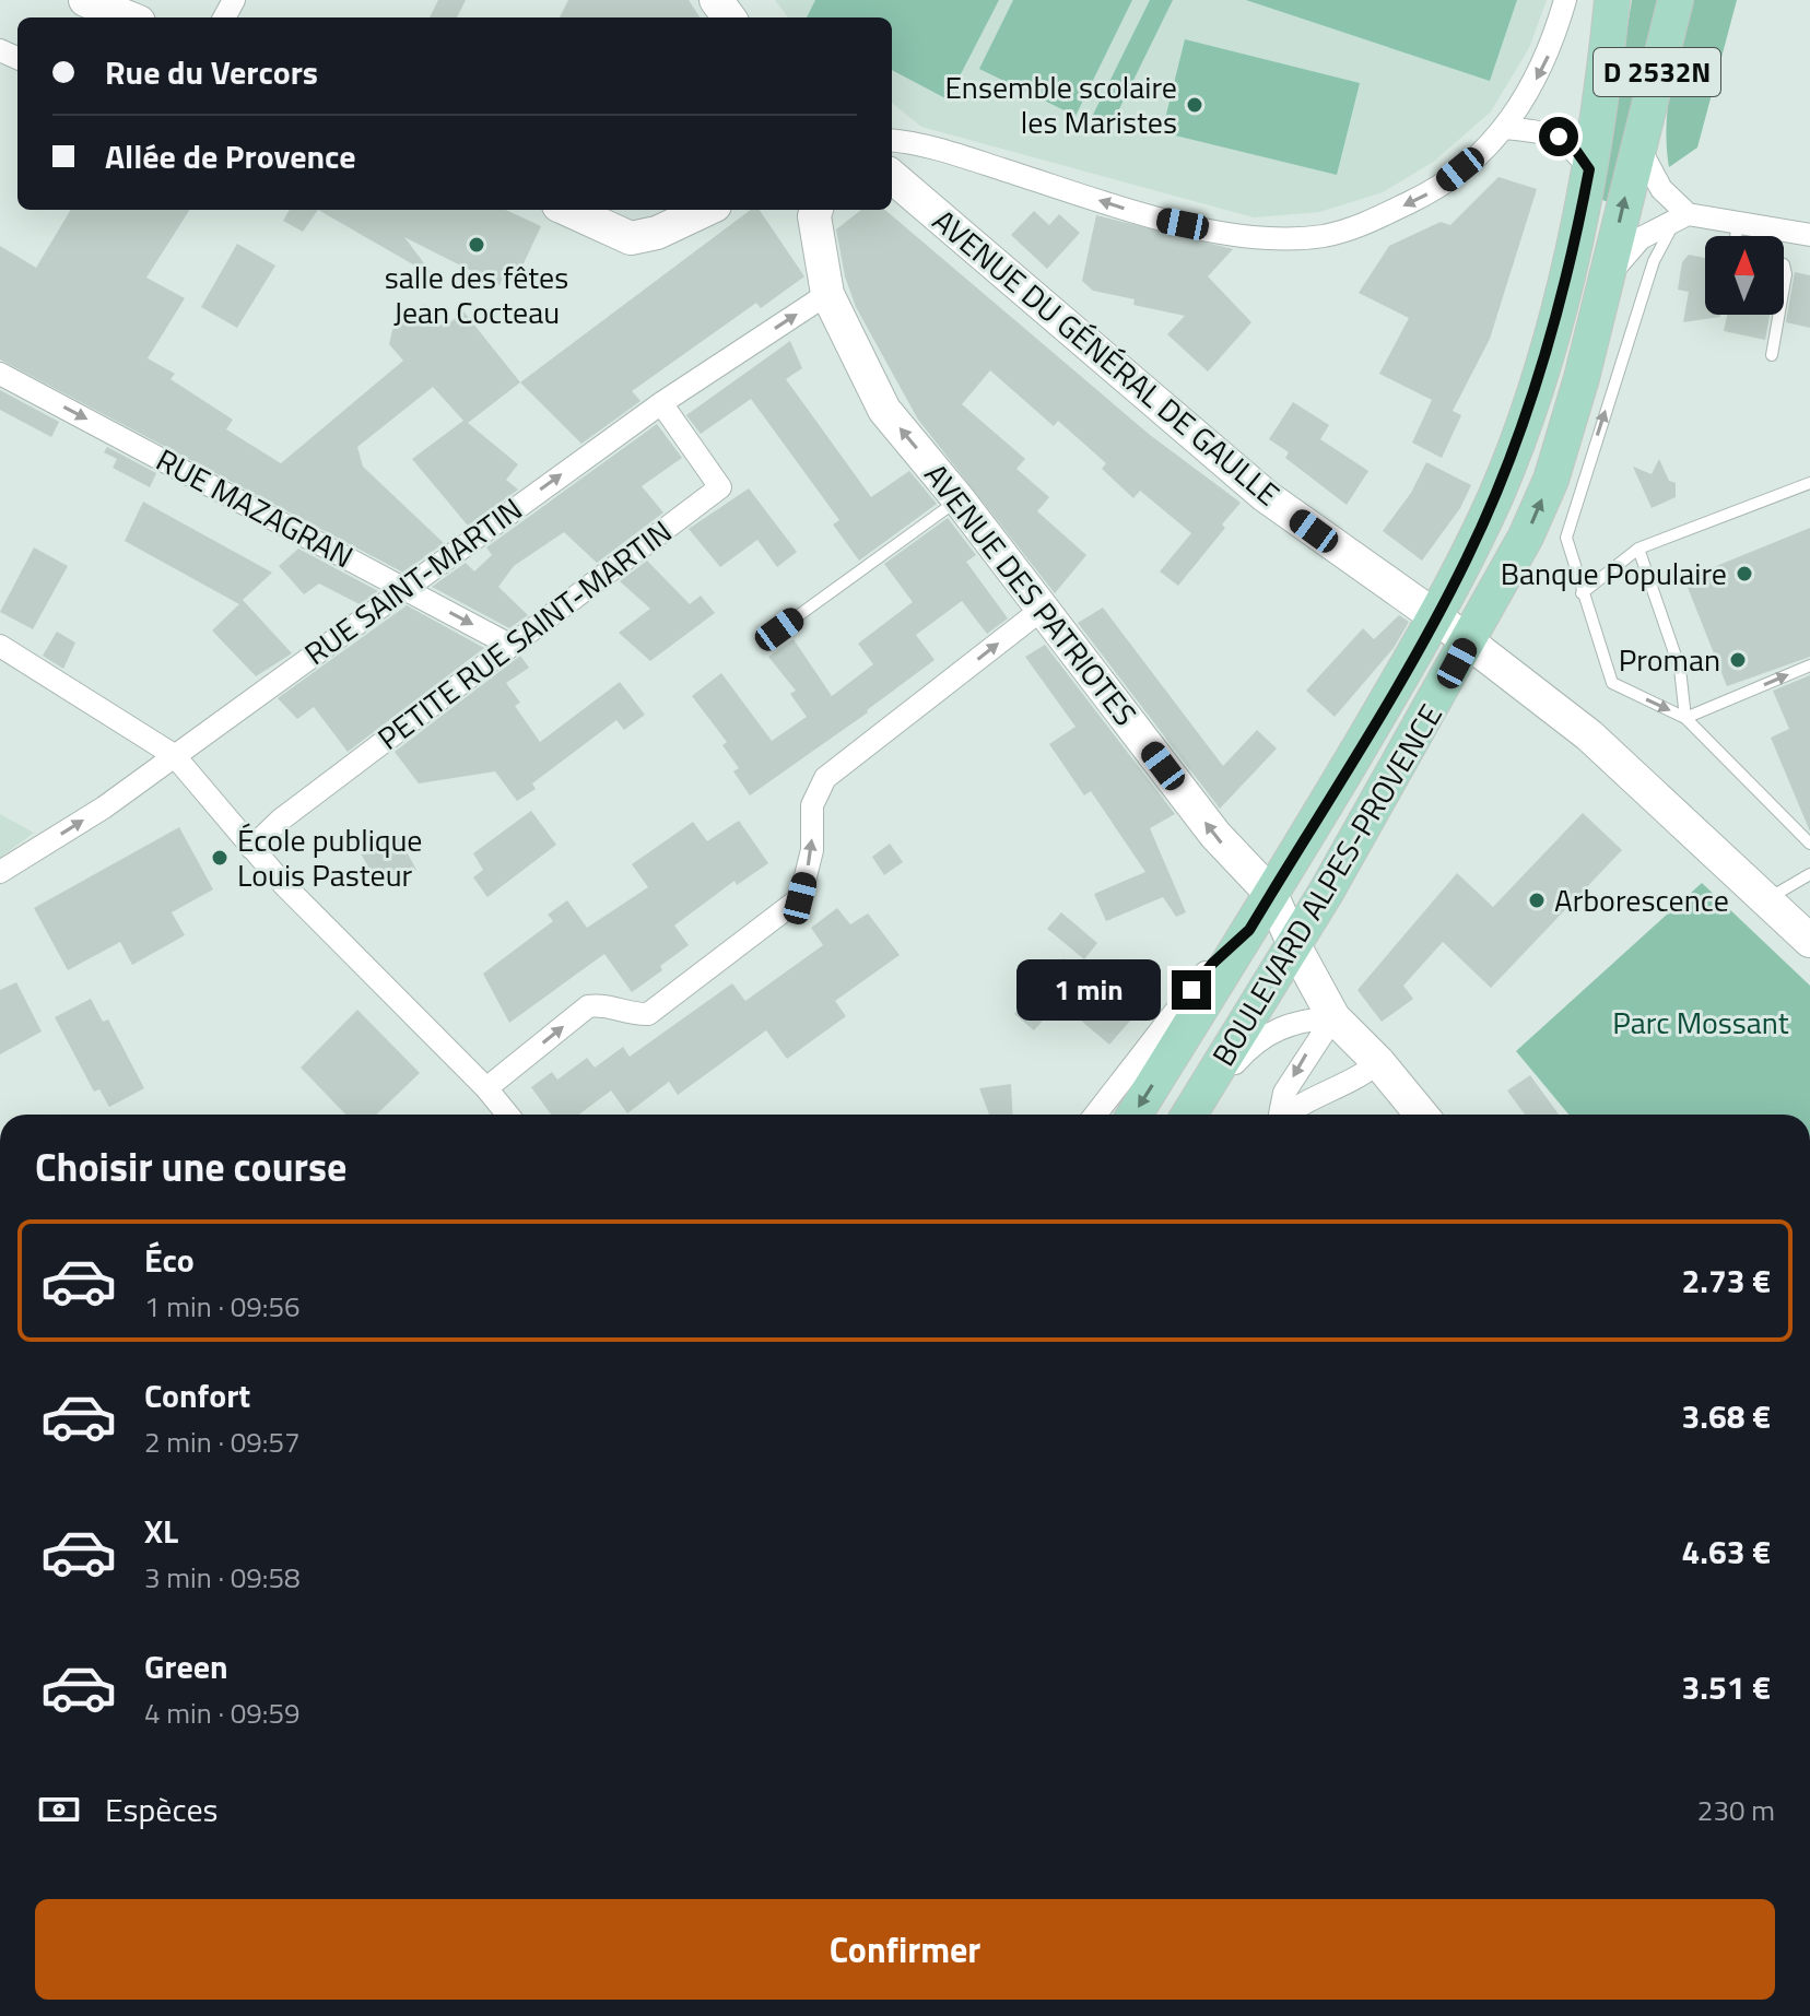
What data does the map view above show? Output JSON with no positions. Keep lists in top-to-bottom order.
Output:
{
  "streets": {
    "main road": [
      "D 2532N",
      "AVENUE DU GÉNÉRAL DE GAULLE",
      "AVENUE DES PATRIOTES",
      "BOULEVARD ALPES-PROVENCE"
    ],
    "street": ["RUE MAZAGRAN", "RUE SAINT-MARTIN", "PETITE RUE SAINT-MARTIN"]
  },
  "crossings": [
    ["AVENUE DU GÉNÉRAL DE GAULLE", "BOULEVARD ALPES-PROVENCE"],
    ["RUE MAZAGRAN", "RUE SAINT-MARTIN"],
    ["RUE MAZAGRAN", "PETITE RUE SAINT-MARTIN"],
    ["RUE SAINT-MARTIN", "AVENUE DES PATRIOTES"],
    ["RUE SAINT-MARTIN", "PETITE RUE SAINT-MARTIN"],
    ["AVENUE DES PATRIOTES", "BOULEVARD ALPES-PROVENCE"]
  ],
  "one_way": ["RUE MAZAGRAN", "RUE SAINT-MARTIN", "AVENUE DES PATRIOTES"],
  "parks": ["Parc Mossant"],
  "places": [
    "Ensemble scolaire les Maristes",
    "salle des fêtes Jean Cocteau",
    "Banque Populaire",
    "Proman",
    "École publique Louis Pasteur",
    "Arborescence"
  ],
  "north": "top",
  "page": {
    "banner": ["Rue du Vercors", "Allée de Provence"],
    "bubble": "1 min",
    "heading": "Choisir une course",
    "list": [
      {
        "name": "Éco",
        "note": "1 min · 09:56",
        "value": "2.73 €"
      },
      {
        "name": "Confort",
        "note": "2 min · 09:57",
        "value": "3.68 €"
      },
      {
        "name": "XL",
        "note": "3 min · 09:58",
        "value": "4.63 €"
      },
      {
        "name": "Green",
        "note": "4 min · 09:59",
        "value": "3.51 €"
      }
    ],
    "pay": ["Espèces", "230 m"],
    "buttons": "Confirmer"
  }
}
